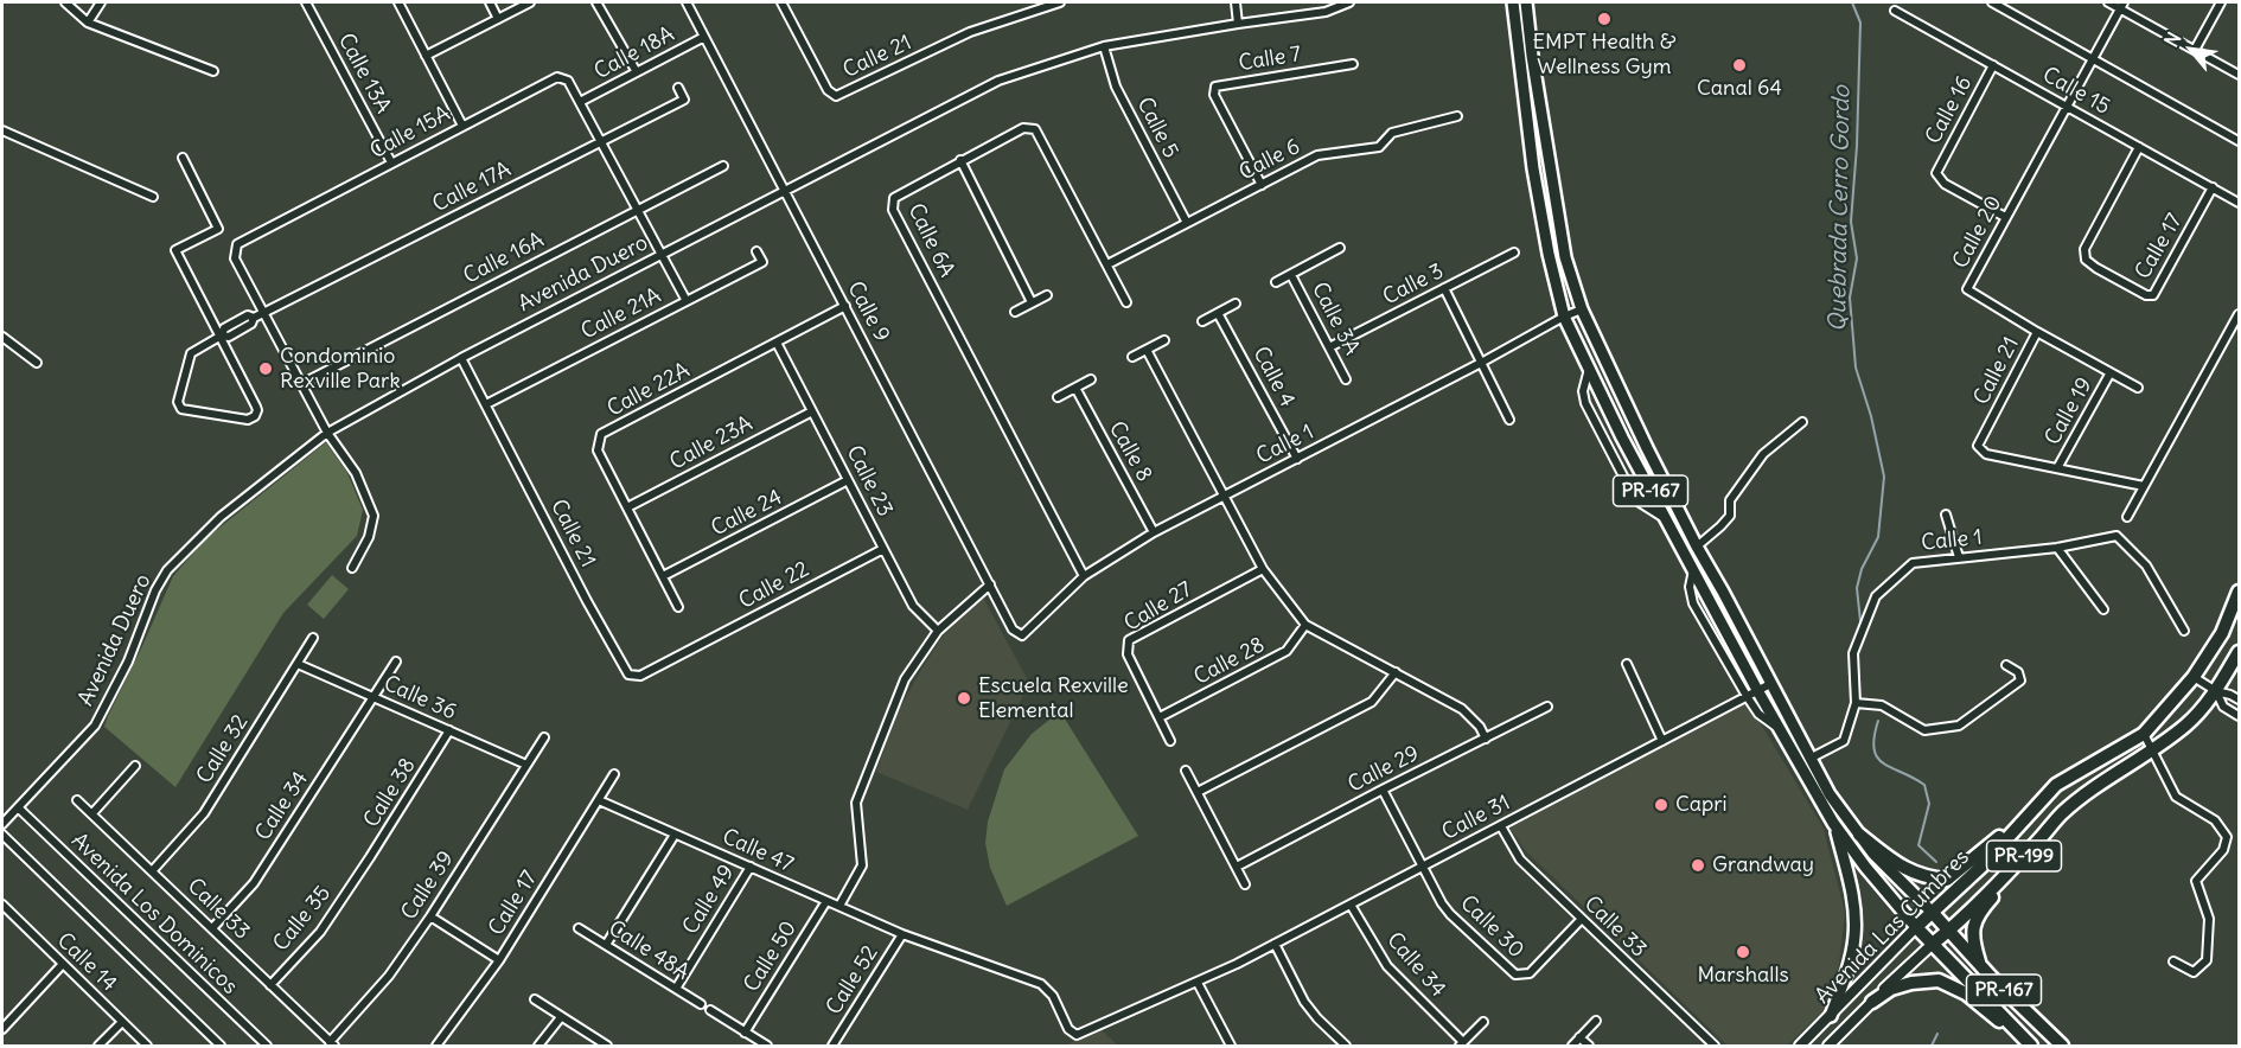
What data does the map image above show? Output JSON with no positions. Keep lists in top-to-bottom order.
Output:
{
  "streets": {
    "highway": ["PR-167", "PR-199", "Avenida Las Cumbres"],
    "street": [
      "Calle 18A",
      "Calle 21",
      "Calle 7",
      "Calle 13A",
      "Calle 15",
      "Calle 16",
      "Calle 5",
      "Calle 15A",
      "Calle 6",
      "Calle 17A",
      "Calle 20",
      "Calle 6A",
      "Calle 17",
      "Calle 16A",
      "Avenida Duero",
      "Calle 3",
      "Calle 9",
      "Calle 21A",
      "Calle 3A",
      "Calle 4",
      "Calle 22A",
      "Calle 19",
      "Calle 23A",
      "Calle 1",
      "Calle 8",
      "Calle 23",
      "Calle 24",
      "Calle 22",
      "Calle 27",
      "Calle 28",
      "Calle 36",
      "Calle 32",
      "Calle 29",
      "Calle 38",
      "Calle 34",
      "Calle 31",
      "Calle 47",
      "Calle 39",
      "Calle 49",
      "Calle 33",
      "Avenida Los Dominicos",
      "Calle 35",
      "Calle 30",
      "Calle 48A",
      "Calle 50",
      "Calle 14",
      "Calle 52"
    ]
  },
  "crossings": [
    ["Calle 18A", "Calle 15A"],
    ["Calle 18A", "Calle 9"],
    ["Calle 21", "Calle 20"],
    ["Calle 21", "Avenida Duero"],
    ["Calle 21", "Calle 21A"],
    ["Calle 21", "Calle 19"],
    ["Calle 21", "Calle 22"],
    ["Calle 7", "Calle 6"],
    ["Calle 13A", "Calle 15A"],
    ["Calle 15", "Calle 16"],
    ["Calle 15", "Calle 20"],
    ["Calle 15", "Calle 17"],
    ["Calle 16", "Calle 20"],
    ["Calle 5", "Calle 6"],
    ["Calle 5", "Avenida Duero"],
    ["Calle 15A", "Calle 17A"],
    ["Calle 15A", "Calle 16A"],
    ["Calle 15A", "Avenida Duero"],
    ["Calle 15A", "Calle 21A"],
    ["Calle 6", "Calle 6A"],
    ["Calle 20", "Calle 19"],
    ["Calle 6A", "Calle 1"],
    ["Calle 17", "Calle 47"],
    ["Avenida Duero", "Calle 9"],
    ["Avenida Duero", "Avenida Los Dominicos"],
    ["Calle 3", "Calle 3A"],
    ["Calle 9", "Calle 22A"],
    ["Calle 9", "Calle 1"],
    ["Calle 4", "Calle 1"],
    ["Calle 22A", "Calle 23A"],
    ["Calle 22A", "Calle 23"],
    ["Calle 22A", "Calle 24"],
    ["Calle 23A", "Calle 23"],
    ["Calle 1", "Calle 8"],
    ["Calle 1", "PR-167"],
    ["Calle 23", "Calle 24"],
    ["Calle 23", "Calle 22"],
    ["PR-167", "Calle 31"],
    ["PR-167", "Avenida Las Cumbres"],
    ["Calle 27", "Calle 28"],
    ["Calle 36", "Calle 32"],
    ["Calle 36", "Calle 38"],
    ["Calle 36", "Calle 34"],
    ["Calle 36", "Calle 39"],
    ["Calle 32", "Calle 33"],
    ["Calle 29", "Calle 30"],
    ["Calle 38", "Calle 35"],
    ["Calle 34", "Calle 31"],
    ["Calle 34", "Calle 33"],
    ["Calle 31", "Calle 47"],
    ["Calle 31", "Calle 33"],
    ["Calle 31", "Calle 30"],
    ["Calle 31", "Calle 52"],
    ["Calle 47", "Calle 49"],
    ["Calle 47", "Calle 50"],
    ["Calle 47", "Calle 52"],
    ["Calle 39", "Calle 33"],
    ["Calle 49", "Calle 48A"],
    ["Calle 33", "Calle 35"],
    ["Calle 33", "Calle 30"]
  ],
  "water": ["Quebrada Cerro Gordo"],
  "places": [
    "EMPT Health & Wellness Gym",
    "Canal 64",
    "Condominio Rexville Park",
    "Escuela Rexville Elemental",
    "Capri",
    "Grandway",
    "Marshalls"
  ],
  "north": "top left"
}
